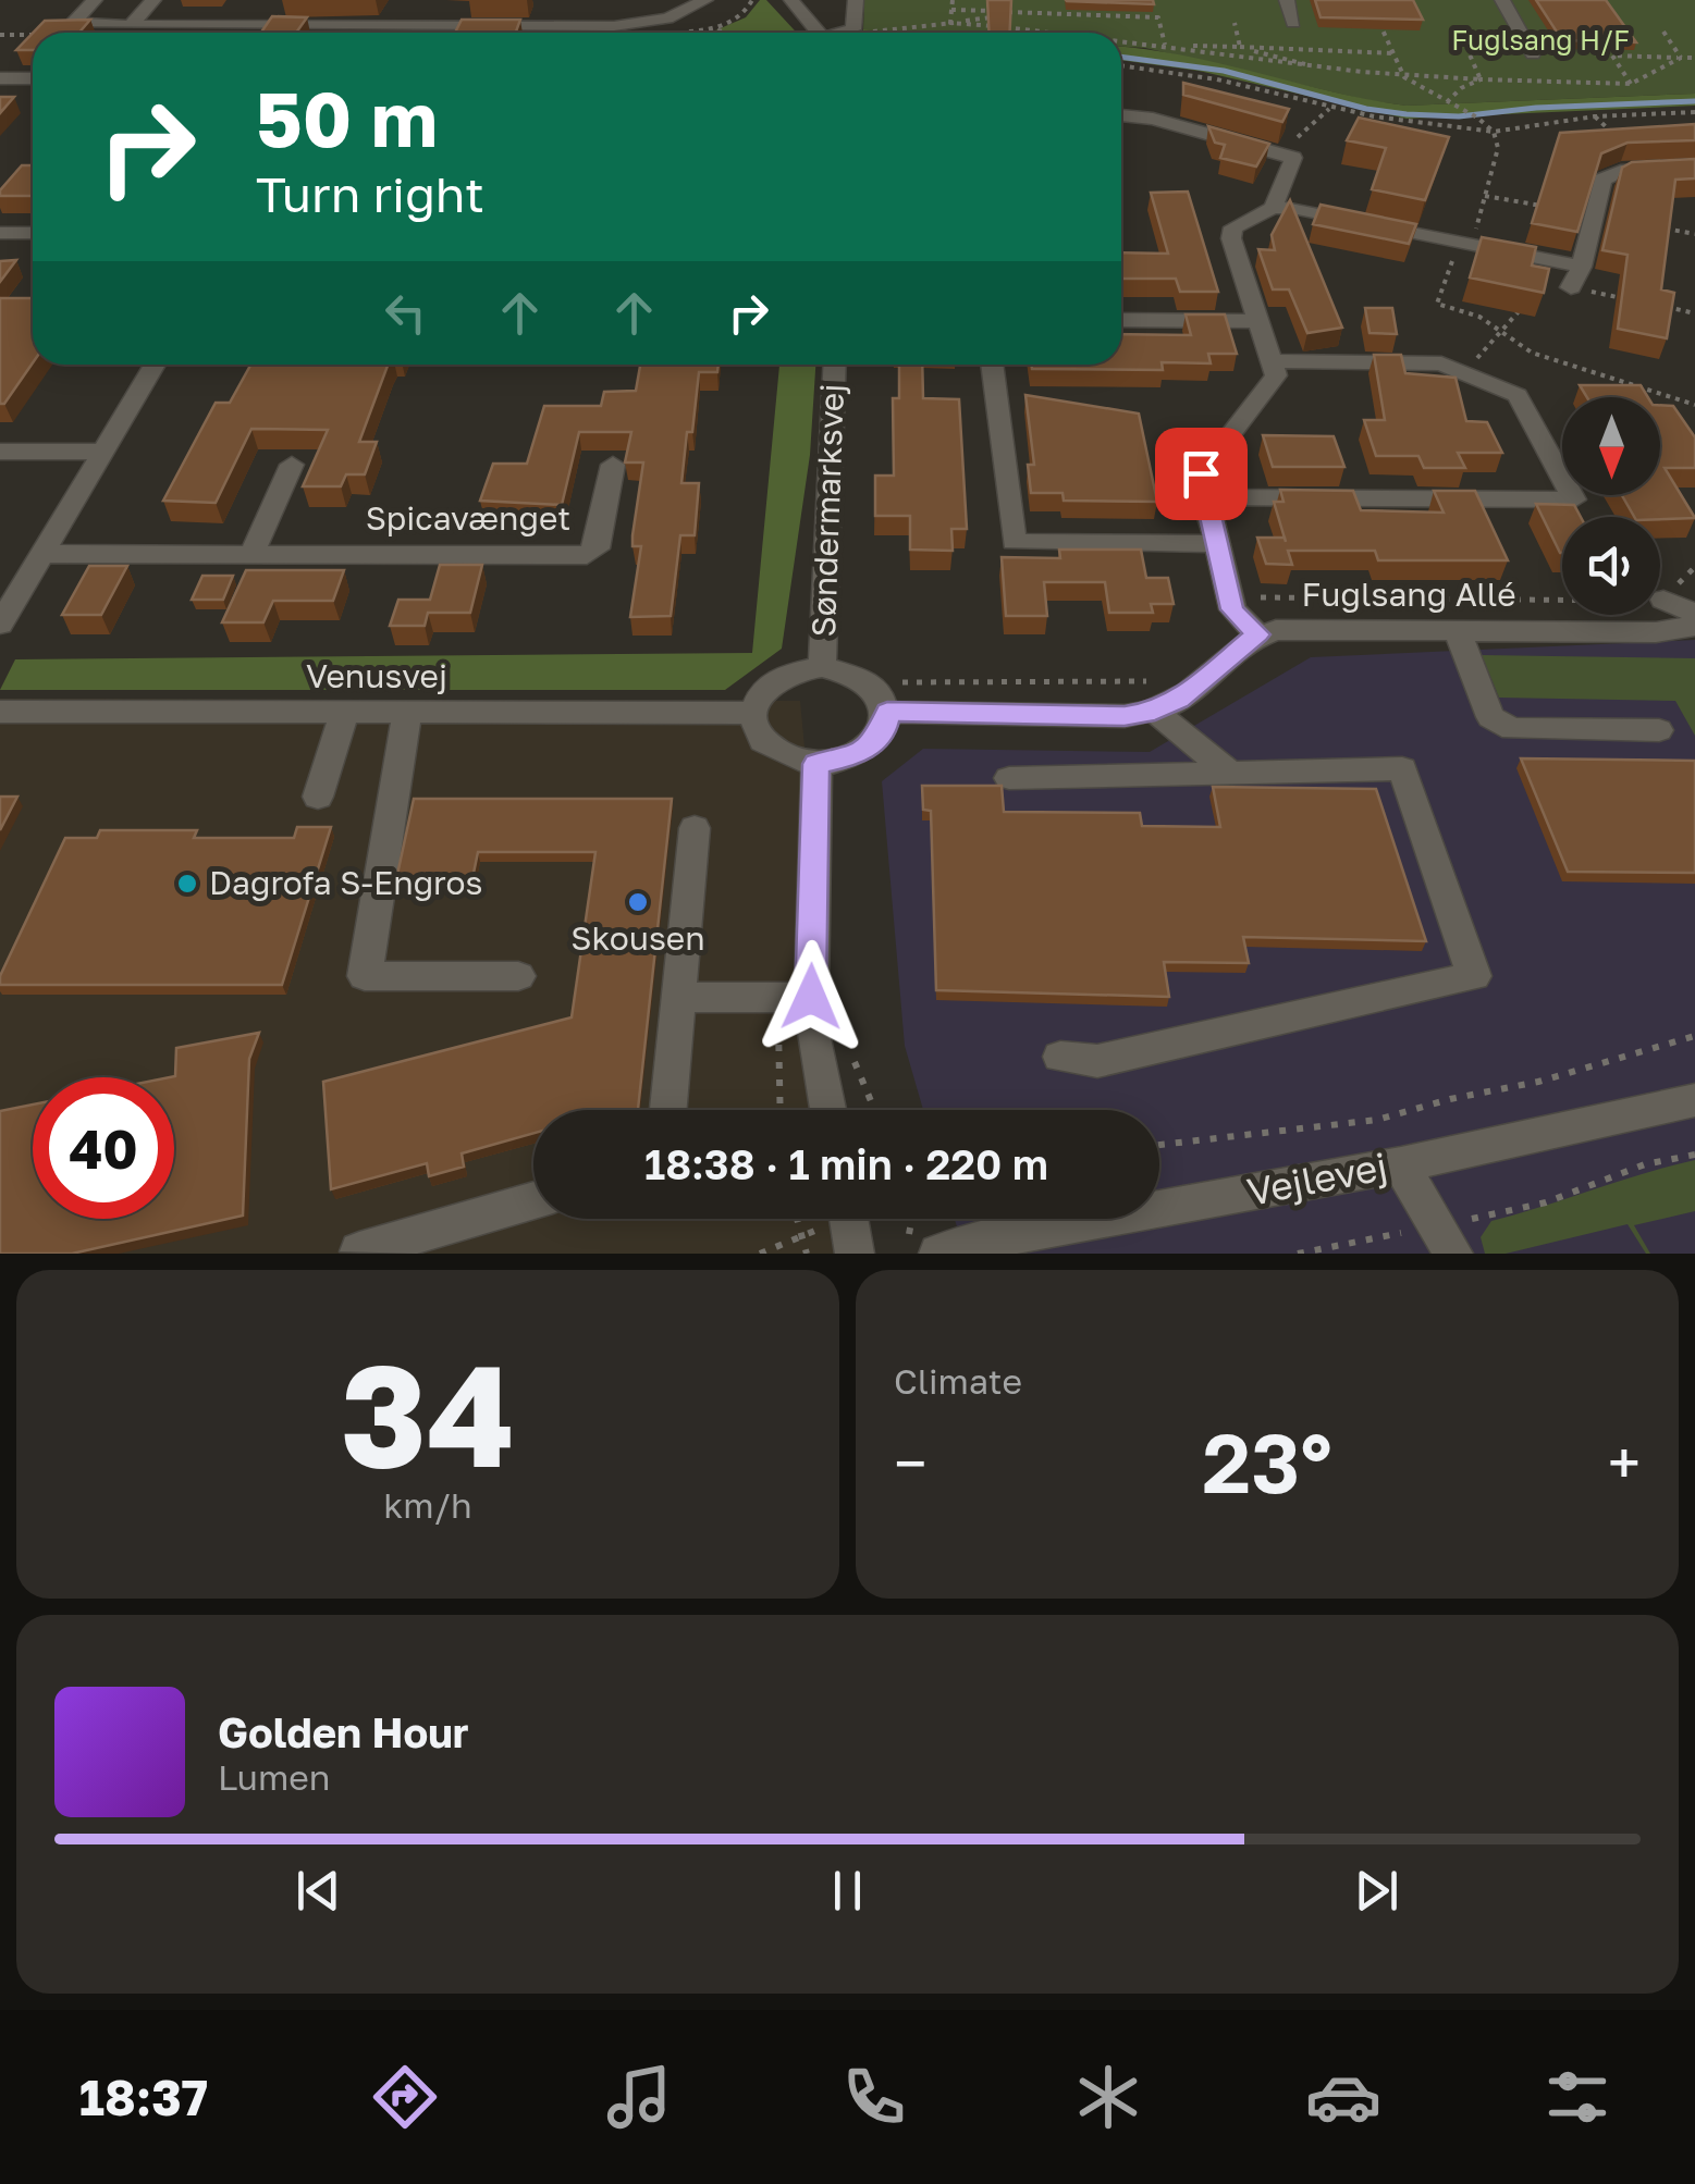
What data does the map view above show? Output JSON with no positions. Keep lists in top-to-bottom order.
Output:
{
  "streets": {
    "street": [
      "Søndermarksvej",
      "Spicavænget",
      "Fuglsang Allé",
      "Venusvej",
      "Vejlevej"
    ]
  },
  "crossings": [
    ["Søndermarksvej", "Fuglsang Allé"],
    ["Søndermarksvej", "Venusvej"],
    ["Fuglsang Allé", "Venusvej"]
  ],
  "parks": ["Fuglsang H/F"],
  "places": ["Dagrofa S-Engros", "Skousen"],
  "north": "bottom",
  "page": {
    "turn": ["50 m", "Turn right"],
    "limit": "40",
    "trip": "18:38 · 1 min · 220 m",
    "tile": [
      ["34", "km/h"],
      "Climate"
    ],
    "heat": ["−", "23°", "+"],
    "song": ["Golden Hour", "Lumen"],
    "tabs": "18:37"
  }
}
